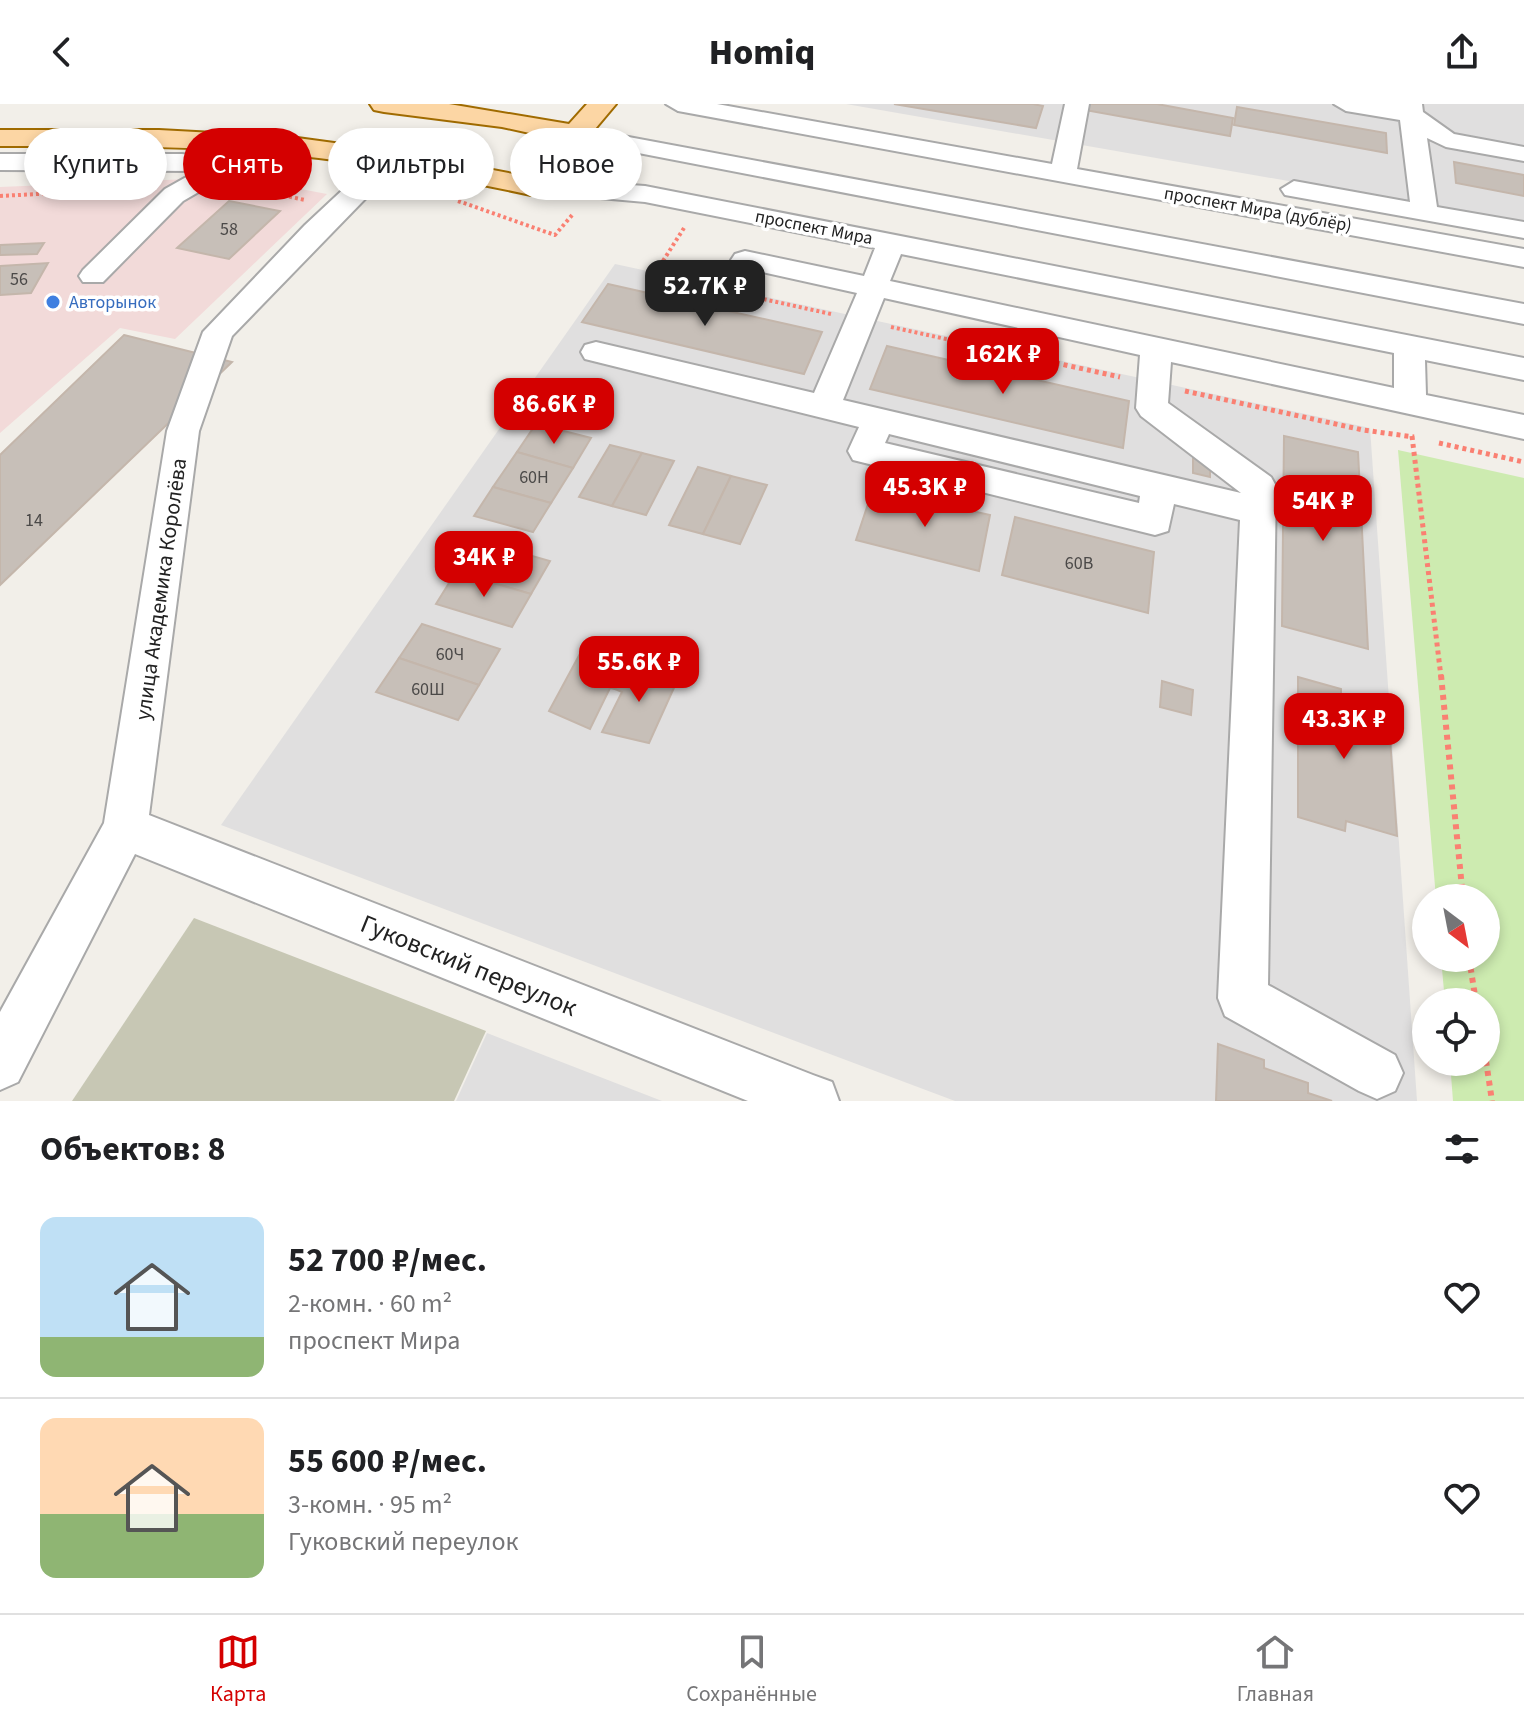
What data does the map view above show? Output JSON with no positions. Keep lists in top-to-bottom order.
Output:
{
  "streets": {
    "main road": ["проспект Мира"],
    "street": ["проспект Мира (дублёр)", "улица Академика Королёва", "Гуковский переулок"]
  },
  "crossings": [
    ["улица Академика Королёва", "Гуковский переулок"]
  ],
  "places": ["Авторынок"],
  "house_numbers": [
    "58",
    "56",
    "60Н",
    "14",
    "60В",
    "60Ч",
    "60Ш"
  ],
  "north": "bottom right",
  "page": {
    "header": "Homiq",
    "chip": [
      "Купить",
      "Снять",
      "Фильтры",
      "Новое"
    ],
    "price": [
      "52.7K ₽",
      "162K ₽",
      "86.6K ₽",
      "45.3K ₽",
      "54K ₽",
      "34K ₽",
      "55.6K ₽",
      "43.3K ₽"
    ],
    "heading": "Объектов: 8",
    "list": [
      {
        "name": "52 700 ₽/мес.",
        "note": "2-комн. · 60 m² · проспект Мира"
      },
      {
        "name": "55 600 ₽/мес.",
        "note": "3-комн. · 95 m² · Гуковский переулок"
      }
    ],
    "tabs": ["Карта", "Сохранённые", "Главная"]
  }
}
